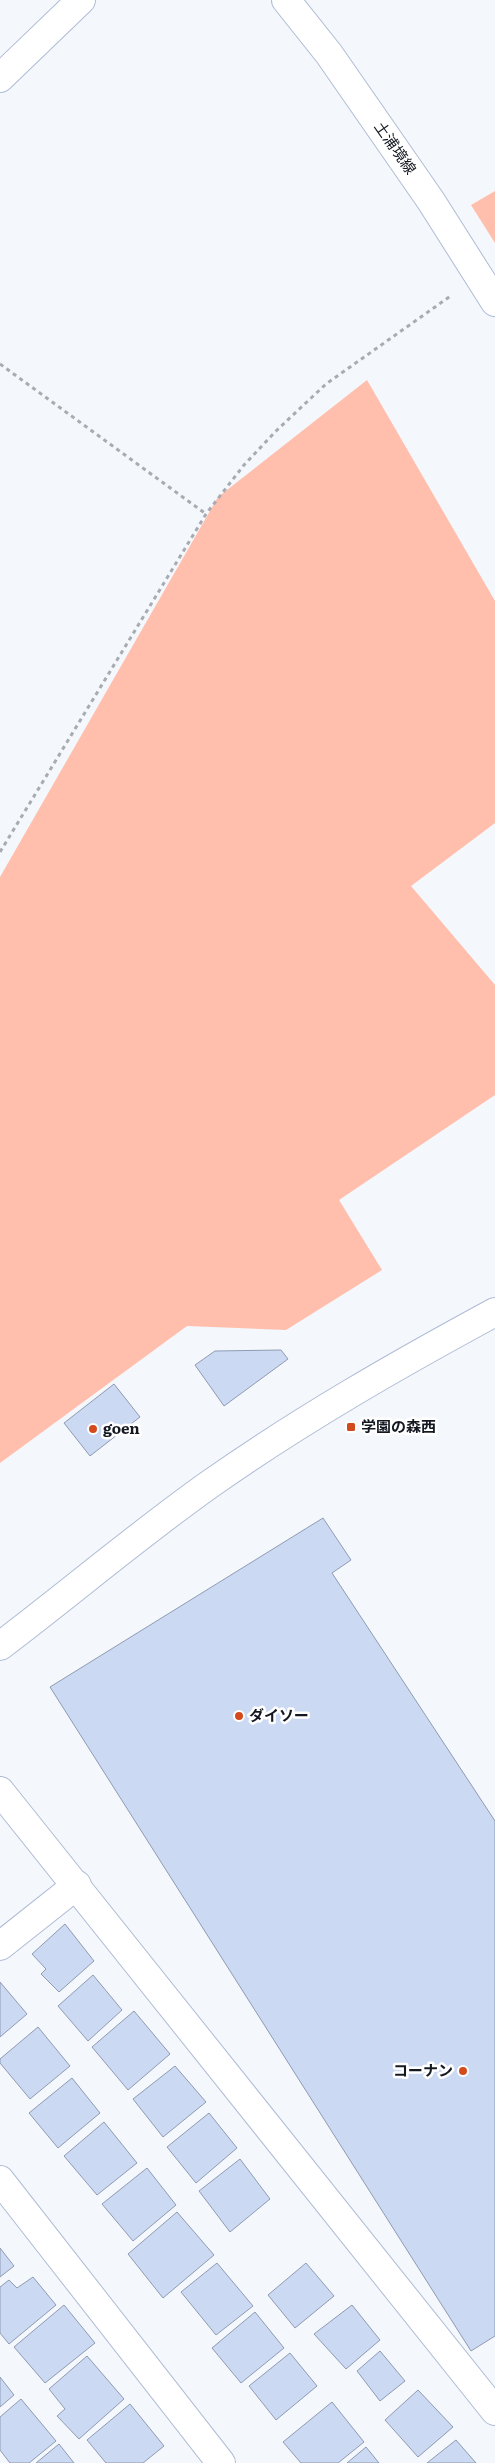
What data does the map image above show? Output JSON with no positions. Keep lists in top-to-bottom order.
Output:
{
  "streets": {
    "street": ["土浦境線"]
  },
  "places": {
    "transit": ["学園の森西"],
    "other": ["goen", "ダイソー", "コーナン"]
  }
}
